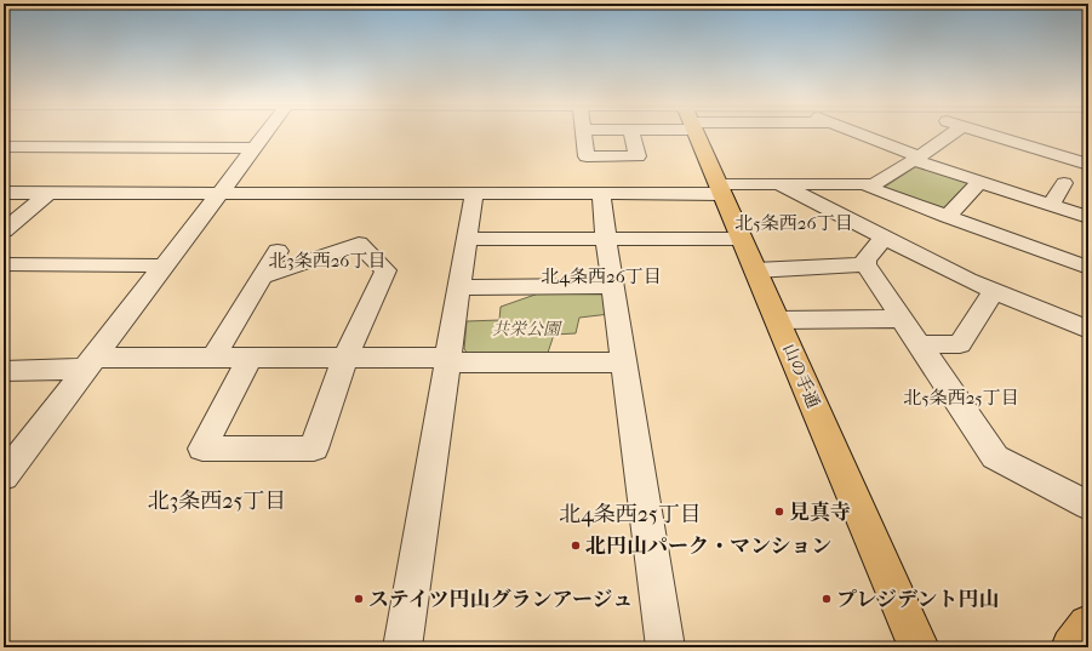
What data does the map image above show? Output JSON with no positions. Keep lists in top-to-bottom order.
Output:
{
  "streets": {
    "main road": ["山の手通"]
  },
  "districts": [
    "北5条西26丁目",
    "北3条西26丁目",
    "北4条西26丁目",
    "北5条西25丁目",
    "北3条西25丁目",
    "北4条西25丁目"
  ],
  "parks": ["共栄公園"],
  "places": [
    "見真寺",
    "北円山パーク・マンション",
    "ステイツ円山グランアージュ",
    "プレジデント円山"
  ]
}
